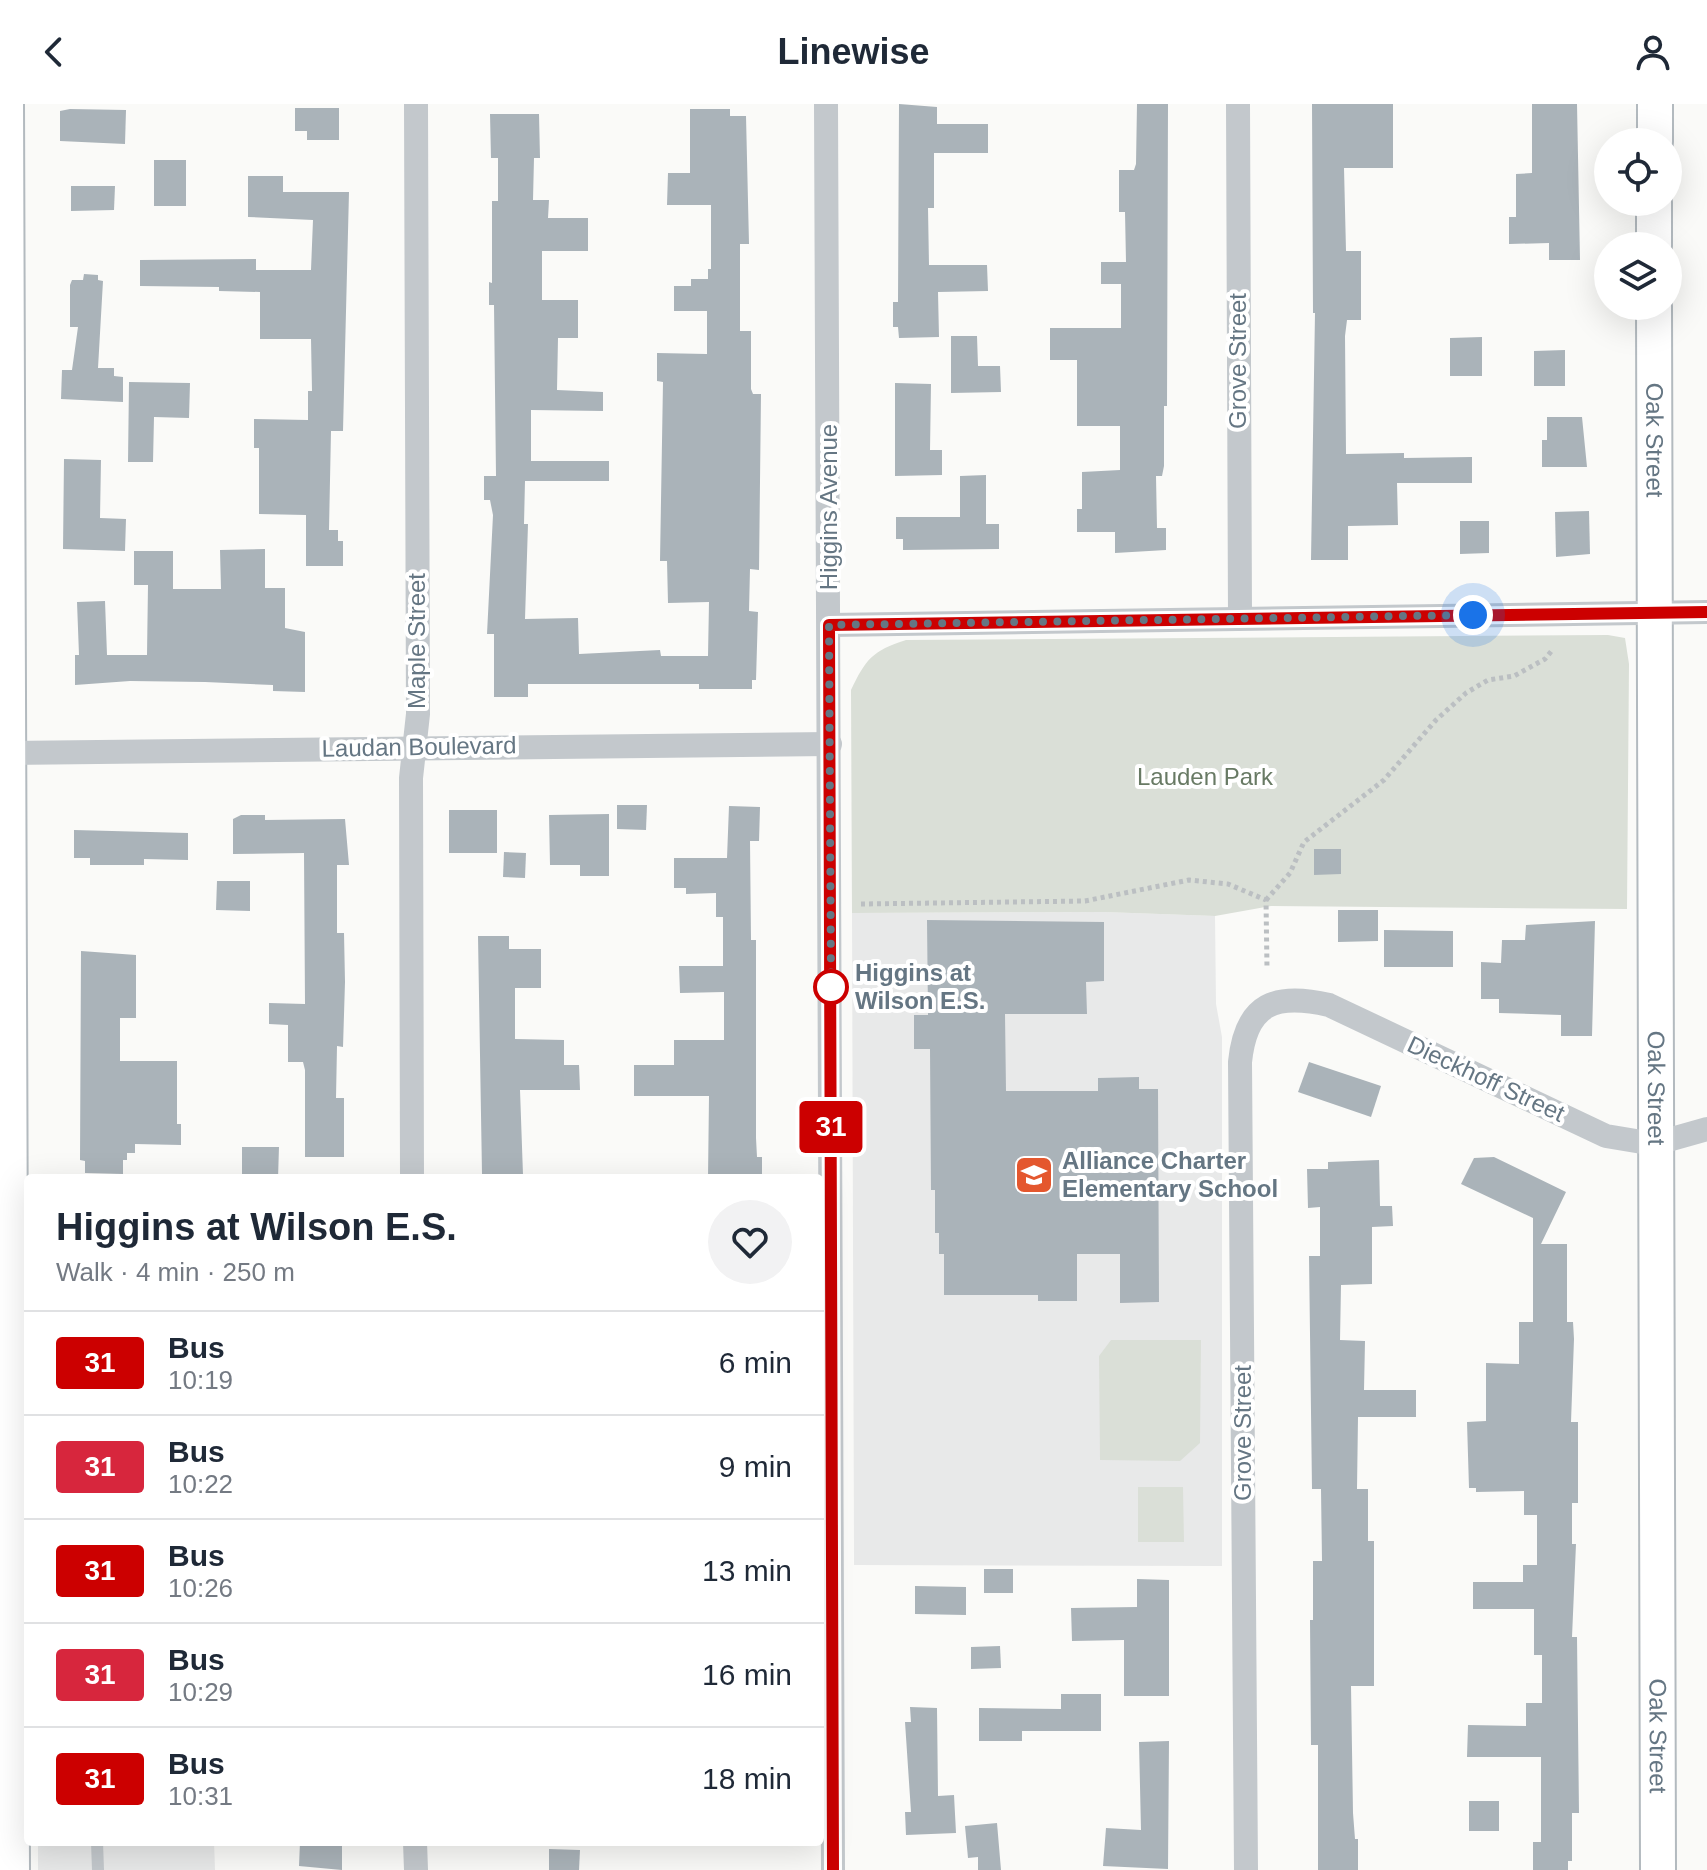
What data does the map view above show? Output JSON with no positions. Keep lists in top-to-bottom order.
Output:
{
  "streets": {
    "main road": ["Oak Street"],
    "street": [
      "Grove Street",
      "Higgins Avenue",
      "Maple Street",
      "Laudan Boulevard",
      "Dieckhoff Street"
    ]
  },
  "crossings": [
    ["Grove Street", "Dieckhoff Street"],
    ["Oak Street", "Dieckhoff Street"],
    ["Higgins Avenue", "Laudan Boulevard"],
    ["Maple Street", "Laudan Boulevard"]
  ],
  "parks": ["Lauden Park"],
  "places": {
    "other": ["Higgins at Wilson E.S."],
    "school or university": ["Alliance Charter Elementary School"]
  },
  "lines": ["bus line 31"],
  "page": {
    "header": "Linewise",
    "on_map": "31",
    "heading": ["Higgins at Wilson E.S.", "Walk · 4 min · 250 m"],
    "list": [
      {
        "mark": "31",
        "name": "Bus",
        "note": "10:19",
        "value": "6 min"
      },
      {
        "mark": "31",
        "name": "Bus",
        "note": "10:22",
        "value": "9 min"
      },
      {
        "mark": "31",
        "name": "Bus",
        "note": "10:26",
        "value": "13 min"
      },
      {
        "mark": "31",
        "name": "Bus",
        "note": "10:29",
        "value": "16 min"
      },
      {
        "mark": "31",
        "name": "Bus",
        "note": "10:31",
        "value": "18 min"
      }
    ]
  }
}
